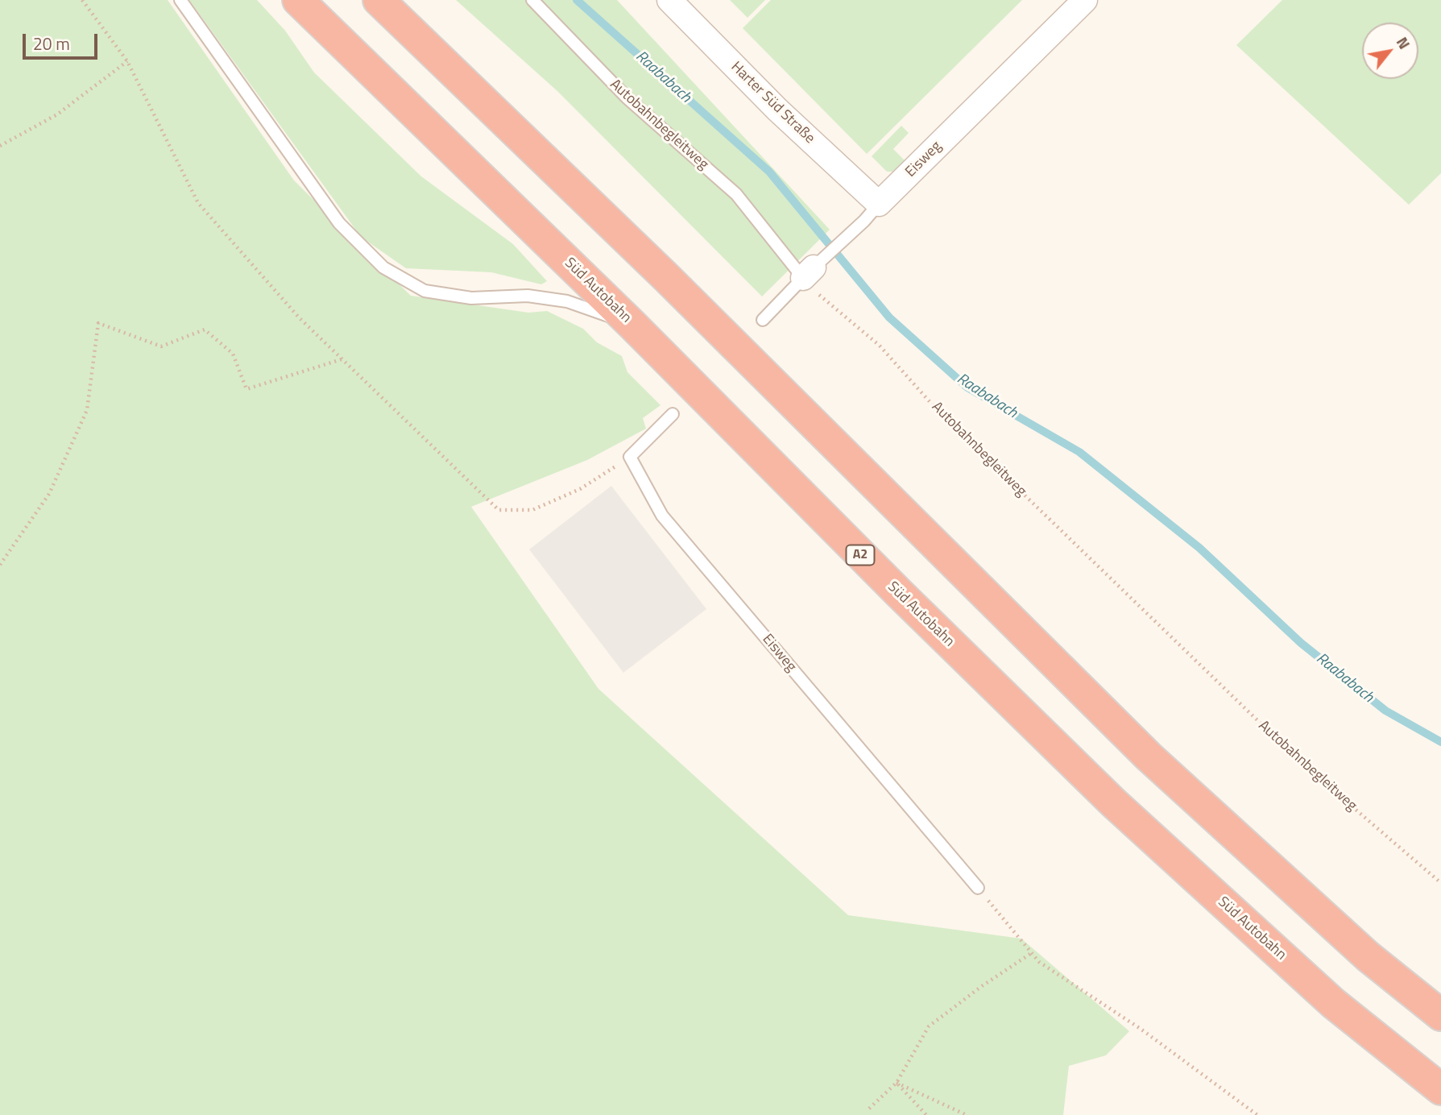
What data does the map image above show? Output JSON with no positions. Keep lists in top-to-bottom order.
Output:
{
  "streets": {
    "highway": ["Süd Autobahn", "A2"],
    "street": ["Harter Süd Straße", "Eisweg"],
    "lane": ["Autobahnbegleitweg"]
  },
  "crossings": [
    ["Harter Süd Straße", "Eisweg"],
    ["Autobahnbegleitweg", "Eisweg"]
  ],
  "water": ["Raababach"],
  "scale_bar": "20 m",
  "north": "top right"
}
